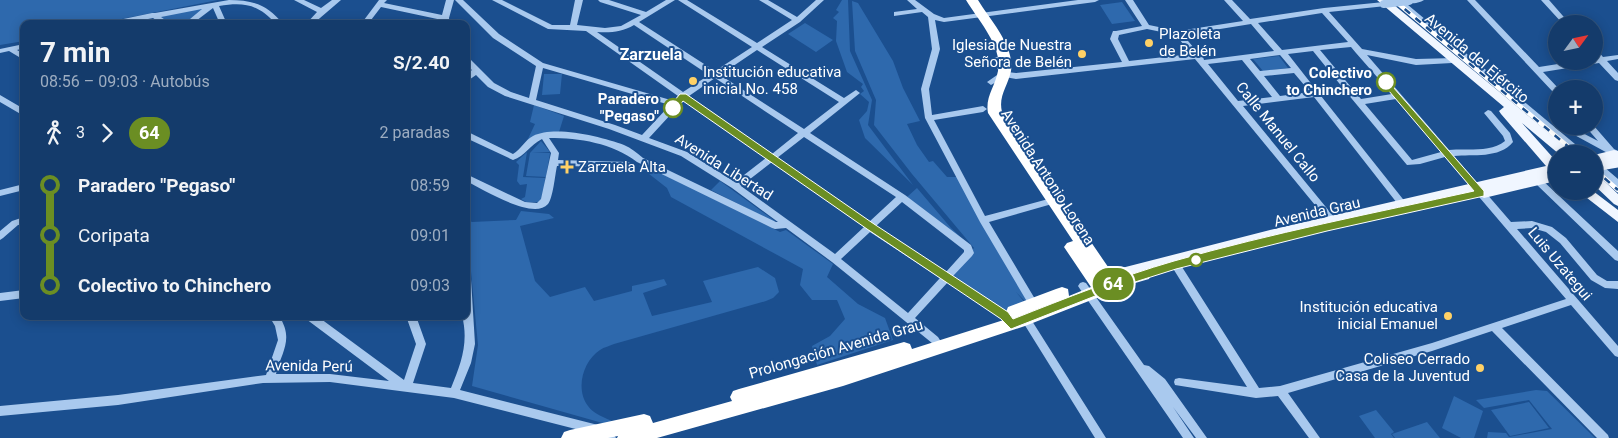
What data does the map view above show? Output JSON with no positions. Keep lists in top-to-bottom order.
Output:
{
  "streets": {
    "highway": ["Avenida Antonio Lorena", "Prolongación Avenida Grau"],
    "main road": ["Avenida del Ejército", "Avenida Grau"],
    "street": [
      "Calle Manuel Callo",
      "Avenida Libertad",
      "Luis Uzategui",
      "Avenida Perú"
    ]
  },
  "crossings": [
    ["Calle Manuel Callo", "Avenida Grau"],
    ["Avenida Libertad", "Prolongación Avenida Grau"],
    ["Avenida Antonio Lorena", "Avenida Grau"],
    ["Avenida Antonio Lorena", "Prolongación Avenida Grau"],
    ["Avenida Grau", "Luis Uzategui"],
    ["Avenida Grau", "Prolongación Avenida Grau"],
    ["Prolongación Avenida Grau", "Avenida Perú"]
  ],
  "districts": ["Zarzuela"],
  "places": {
    "other": [
      "Plazoleta de Belén",
      "Iglesia de Nuestra Señora de Belén",
      "Institución educativa inicial No. 458",
      "Colectivo to Chinchero",
      "Paradero \"Pegaso\"",
      "Institución educativa inicial Emanuel",
      "Coliseo Cerrado Casa de la Juventud"
    ],
    "health": ["Zarzuela Alta"]
  },
  "lines": ["bus line 64"],
  "north": "top right",
  "page": {
    "on_map": "64",
    "map_buttons": ["+", "−"],
    "heading": ["7 min", "08:56 – 09:03 · Autobús", "S/2.40"],
    "legs": ["3", "64", "2 paradas"],
    "list": [
      {
        "name": "Paradero \"Pegaso\"",
        "value": "08:59"
      },
      {
        "name": "Coripata",
        "value": "09:01"
      },
      {
        "name": "Colectivo to Chinchero",
        "value": "09:03"
      }
    ]
  }
}
